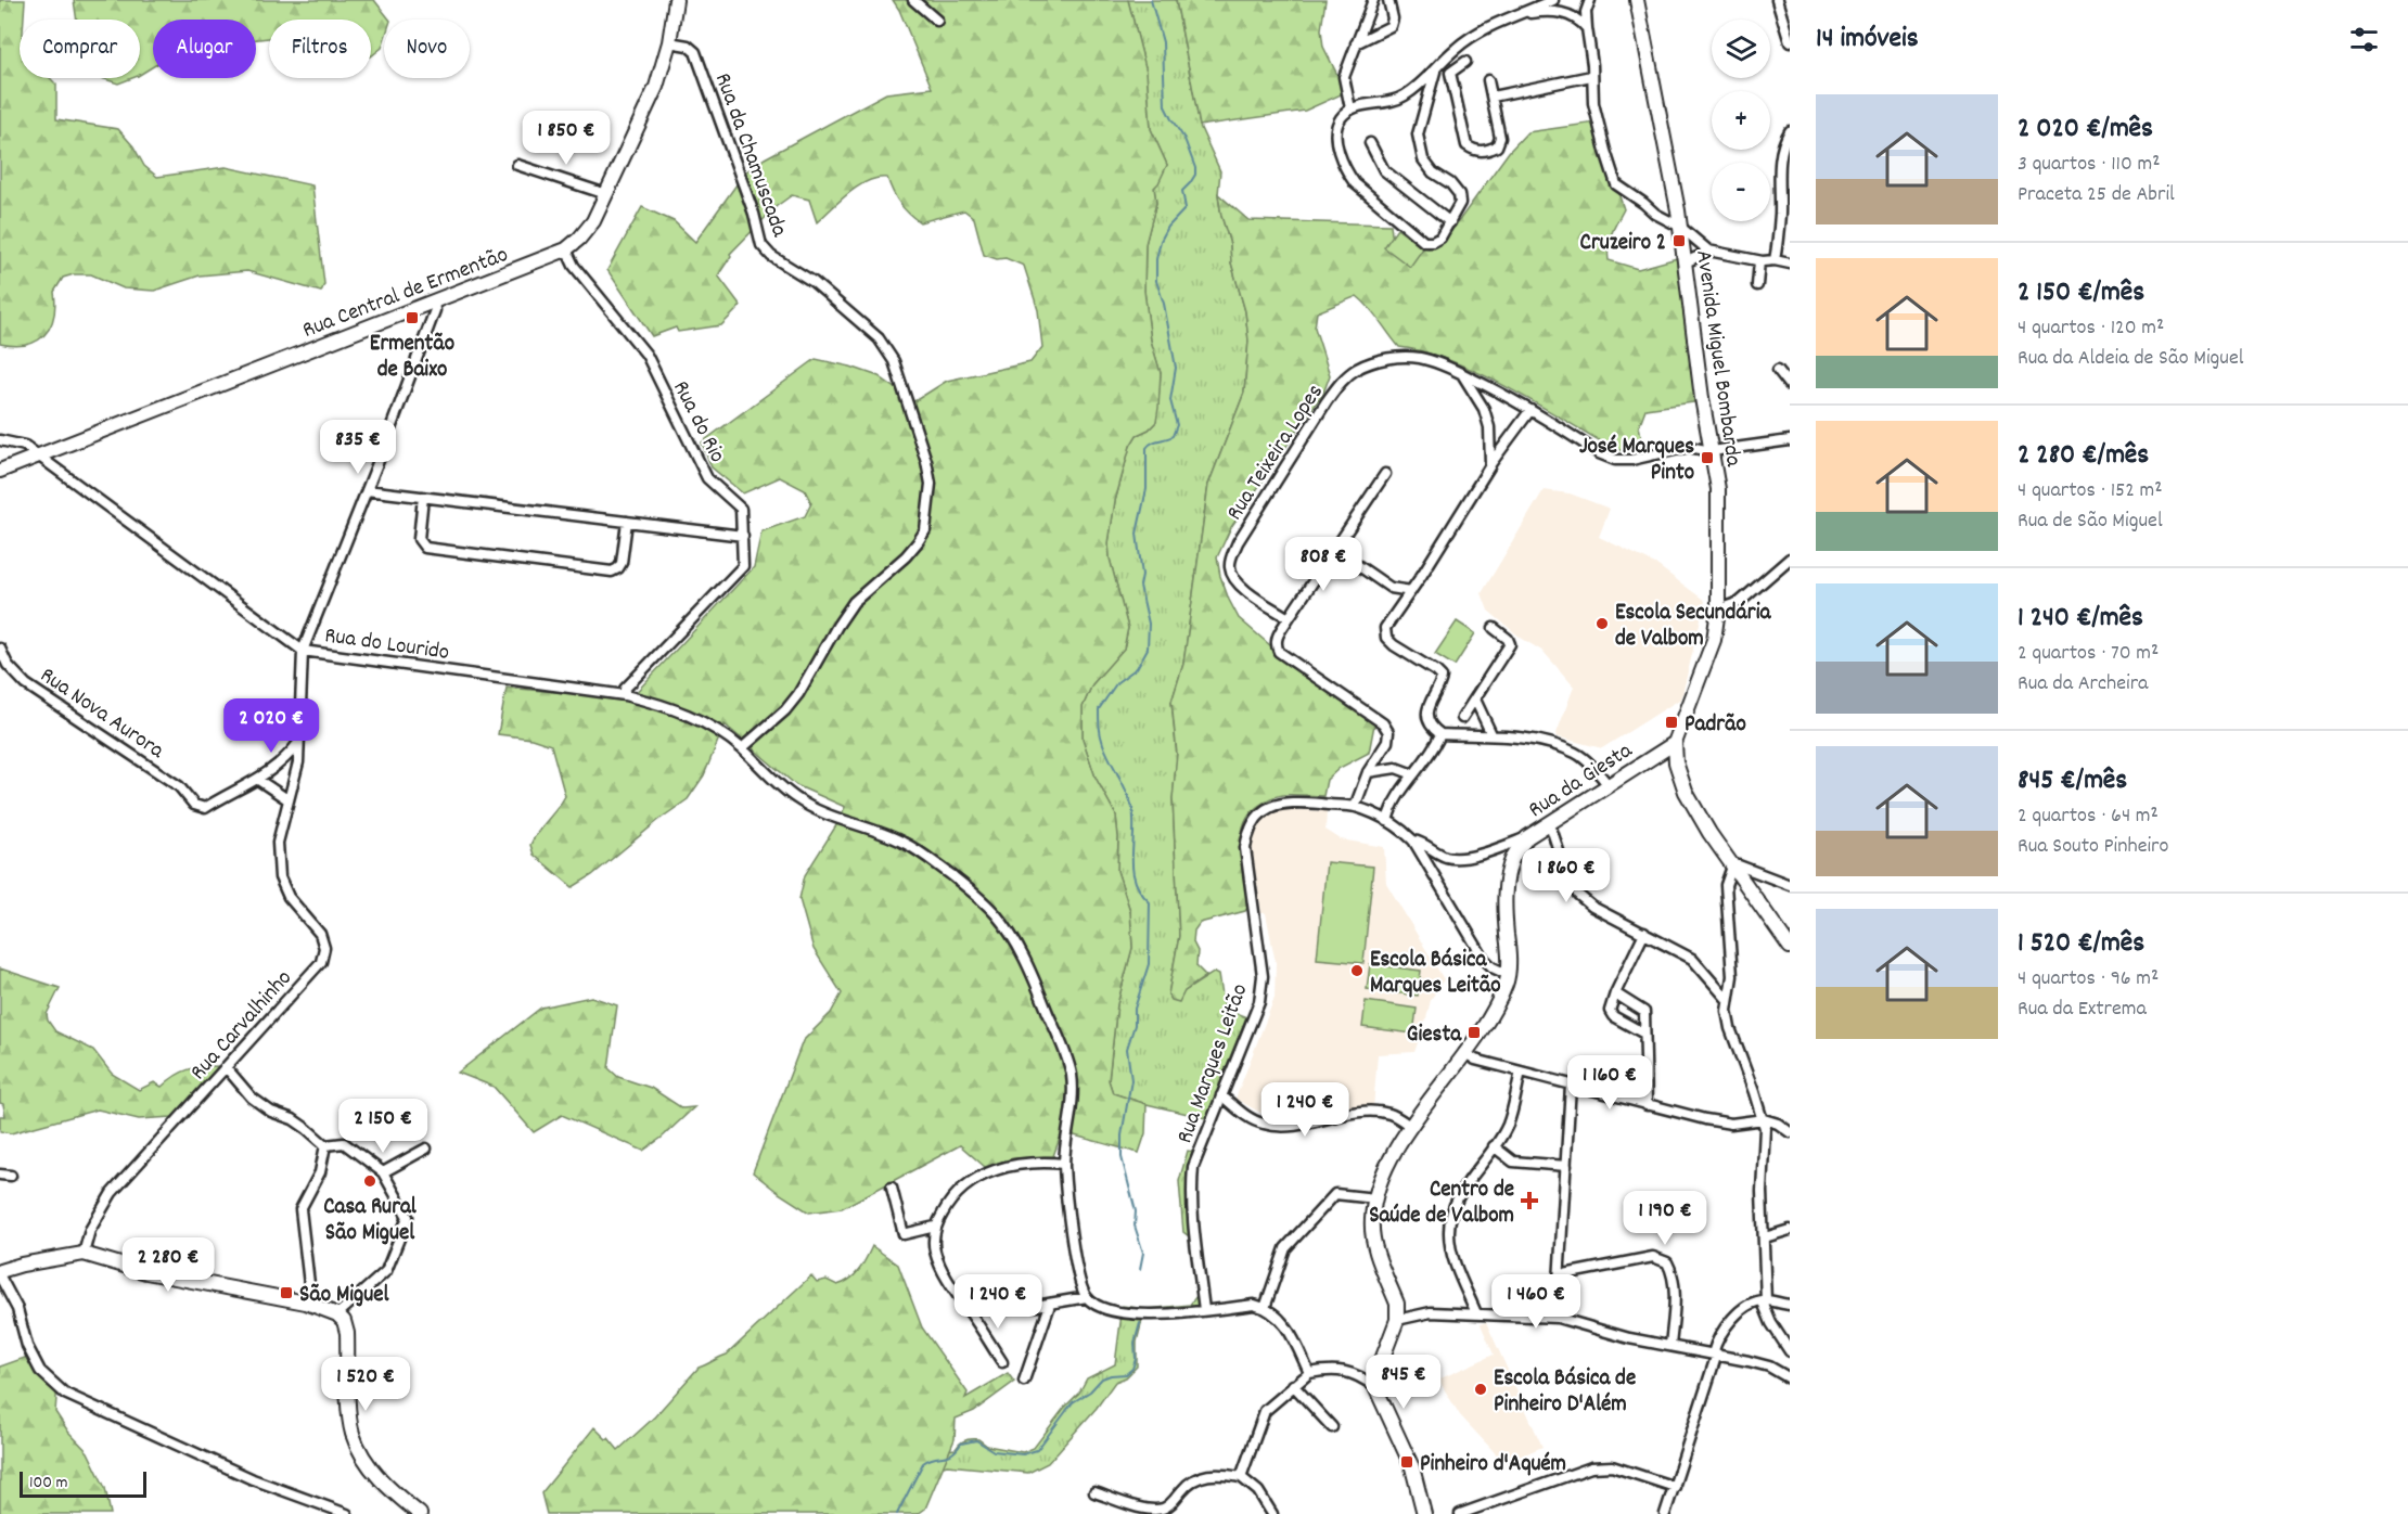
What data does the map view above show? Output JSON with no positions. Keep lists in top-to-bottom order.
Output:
{
  "streets": {
    "street": [
      "Rua da Chamuscada",
      "Rua Central de Ermentão",
      "Avenida Miguel Bombarda",
      "Rua do Rio",
      "Rua Teixeira Lopes",
      "Rua do Lourido",
      "Rua Nova Aurora",
      "Rua da Giesta",
      "Rua Carvalhinho",
      "Rua Marques Leitão"
    ]
  },
  "crossings": [
    ["Rua da Chamuscada", "Rua Central de Ermentão"],
    ["Rua da Chamuscada", "Rua do Lourido"],
    ["Rua Central de Ermentão", "Rua do Rio"],
    ["Rua Central de Ermentão", "Rua do Lourido"],
    ["Rua Central de Ermentão", "Rua Carvalhinho"],
    ["Avenida Miguel Bombarda", "Rua Teixeira Lopes"],
    ["Avenida Miguel Bombarda", "Rua da Giesta"],
    ["Rua do Rio", "Rua do Lourido"],
    ["Rua do Lourido", "Rua Carvalhinho"],
    ["Rua Nova Aurora", "Rua Carvalhinho"],
    ["Rua da Giesta", "Rua Marques Leitão"]
  ],
  "places": {
    "transit": [
      "Cruzeiro 2",
      "Ermentão de Baixo",
      "José Marques Pinto",
      "Padrão",
      "Giesta",
      "São Miguel",
      "Pinheiro d'Aquém"
    ],
    "other": [
      "Escola Secundária de Valbom",
      "Escola Básica Marques Leitão",
      "Casa Rural São Miguel",
      "Escola Básica de Pinheiro D'Além"
    ],
    "health": ["Centro de Saúde de Valbom"]
  },
  "scale_bar": "100 m",
  "page": {
    "heading": "14 imóveis",
    "map_buttons": ["+", "−"],
    "chip": [
      "Comprar",
      "Alugar",
      "Filtros",
      "Novo"
    ],
    "list": [
      {
        "name": "2 020 €/mês",
        "note": "3 quartos · 110 m² · Praceta 25 de Abril"
      },
      {
        "name": "2 150 €/mês",
        "note": "4 quartos · 120 m² · Rua da Aldeia de São Miguel"
      },
      {
        "name": "2 280 €/mês",
        "note": "4 quartos · 152 m² · Rua de São Miguel"
      },
      {
        "name": "1 240 €/mês",
        "note": "2 quartos · 70 m² · Rua da Archeira"
      },
      {
        "name": "845 €/mês",
        "note": "2 quartos · 64 m² · Rua Souto Pinheiro"
      },
      {
        "name": "1 520 €/mês",
        "note": "4 quartos · 96 m² · Rua da Extrema"
      }
    ],
    "price": [
      "1 850 €",
      "835 €",
      "808 €",
      "2 020 €",
      "1 860 €",
      "1 160 €",
      "1 240 €",
      "2 150 €",
      "1 190 €",
      "2 280 €",
      "1 240 €",
      "1 460 €",
      "845 €",
      "1 520 €"
    ],
    "scale": "100 m"
  }
}
